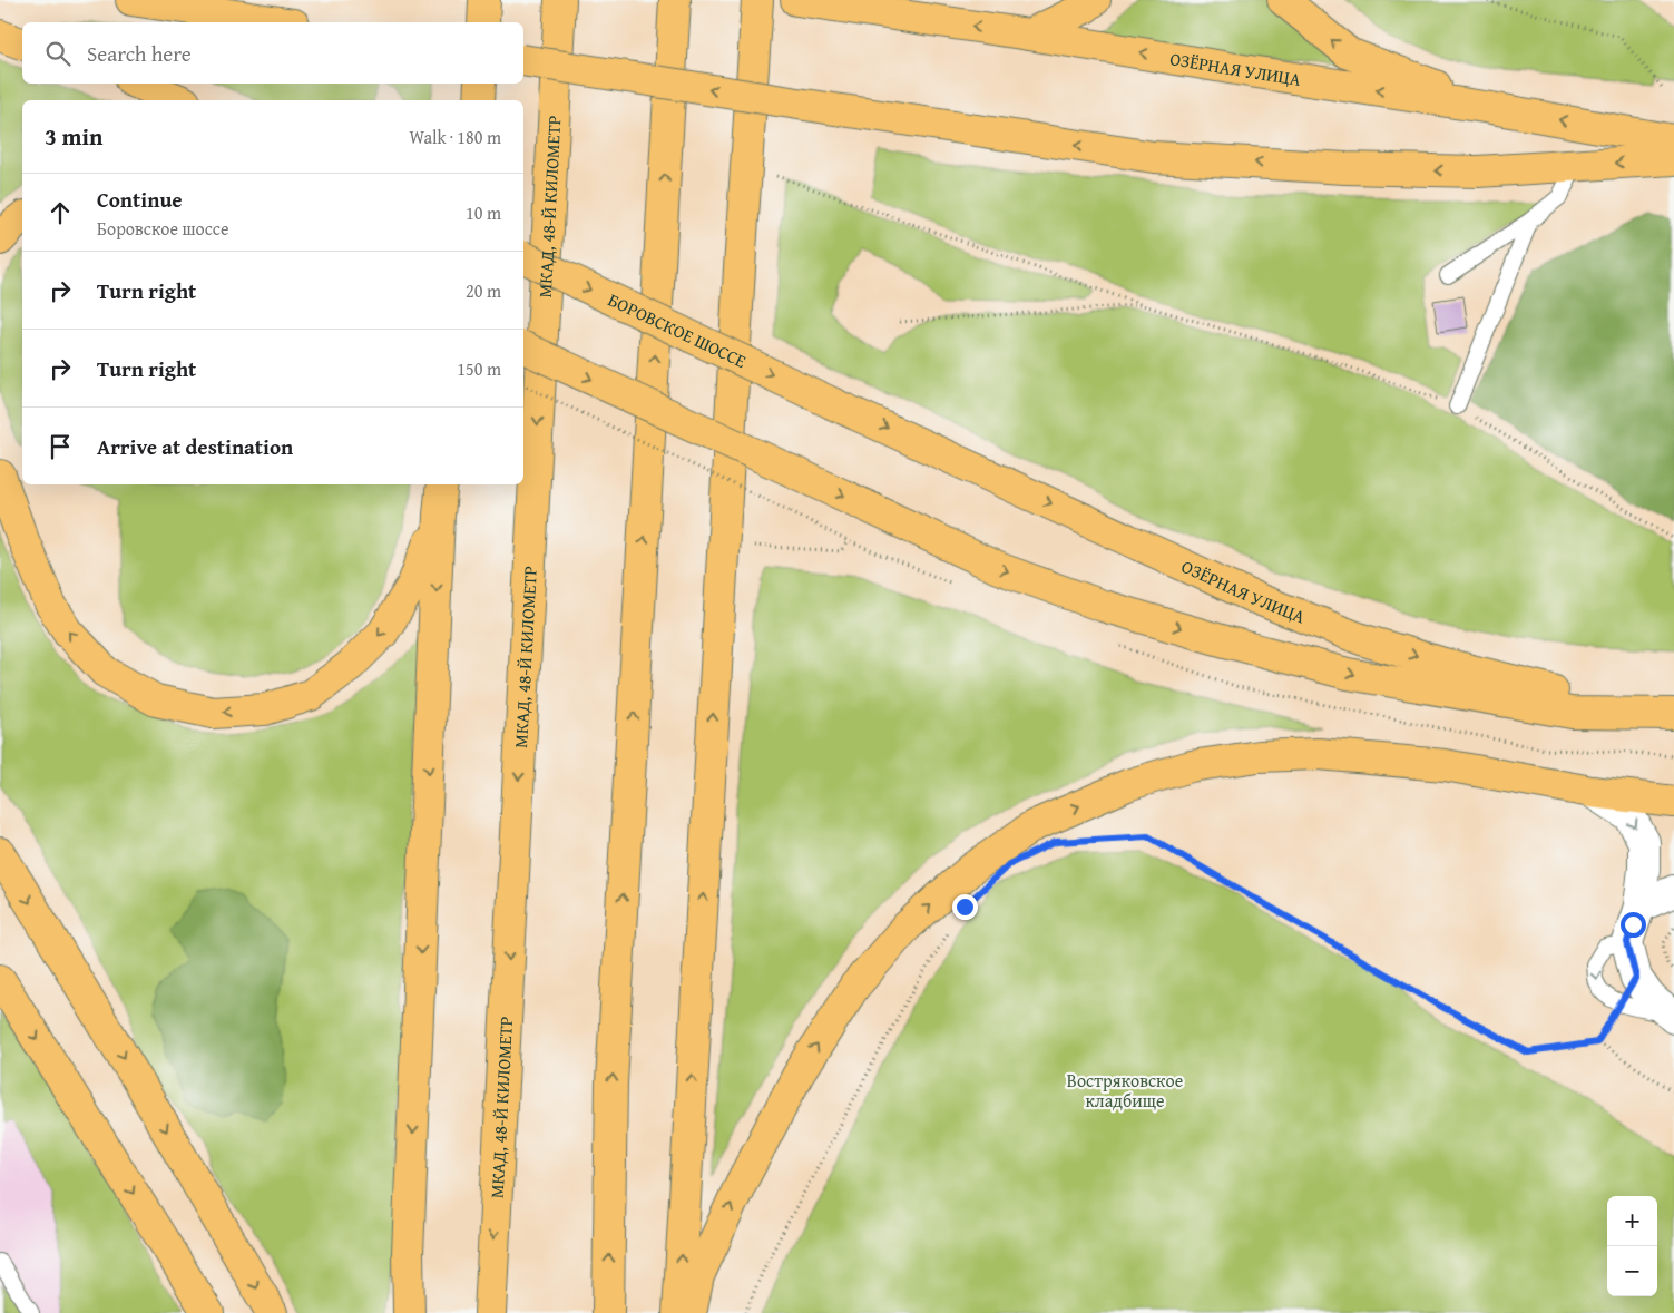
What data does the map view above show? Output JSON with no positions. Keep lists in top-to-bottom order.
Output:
{
  "streets": {
    "main road": ["ОЗЁРНАЯ УЛИЦА", "МКАД, 48-Й КИЛОМЕТР", "БОРОВСКОЕ ШОССЕ"]
  },
  "crossings": [
    ["ОЗЁРНАЯ УЛИЦА", "БОРОВСКОЕ ШОССЕ"]
  ],
  "parks": ["Востряковское кладбище"],
  "page": {
    "search": "Search here",
    "heading": ["3 min", "Walk · 180 m"],
    "list": [
      ["Continue", "Боровское шоссе", "10 m"],
      ["Turn right", "20 m"],
      ["Turn right", "150 m"],
      "Arrive at destination"
    ],
    "map_buttons": ["+", "−"]
  }
}
